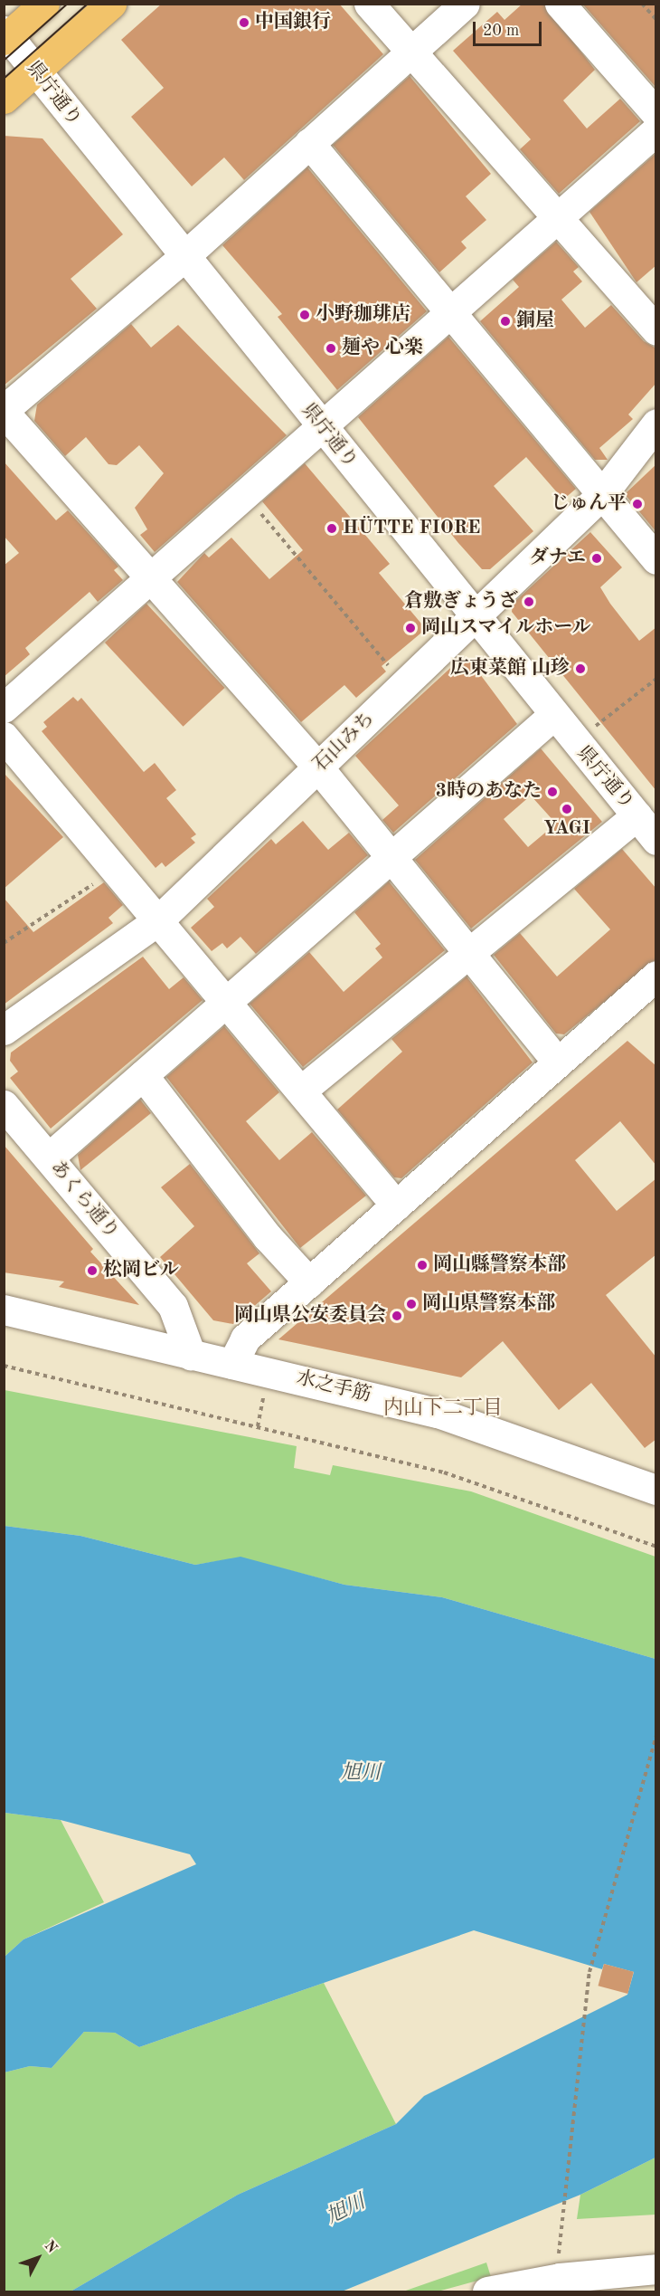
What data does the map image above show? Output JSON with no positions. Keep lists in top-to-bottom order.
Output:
{
  "streets": {
    "street": [
      "県庁通り",
      "石山みち",
      "あくら通り",
      "水之手筋"
    ]
  },
  "crossings": [
    ["県庁通り", "石山みち"],
    ["あくら通り", "水之手筋"]
  ],
  "districts": ["内山下二丁目"],
  "water": ["旭川"],
  "places": [
    "中国銀行",
    "小野珈琲店",
    "銅屋",
    "麺や 心楽",
    "じゅん平",
    "HÜTTE FIORE",
    "ダナエ",
    "倉敷ぎょうざ",
    "岡山スマイルホール",
    "広東菜館 山珍",
    "3時のあなた",
    "YAGI",
    "岡山縣警察本部",
    "松岡ビル",
    "岡山県警察本部",
    "岡山県公安委員会"
  ],
  "scale_bar": "20 m",
  "north": "top right"
}
